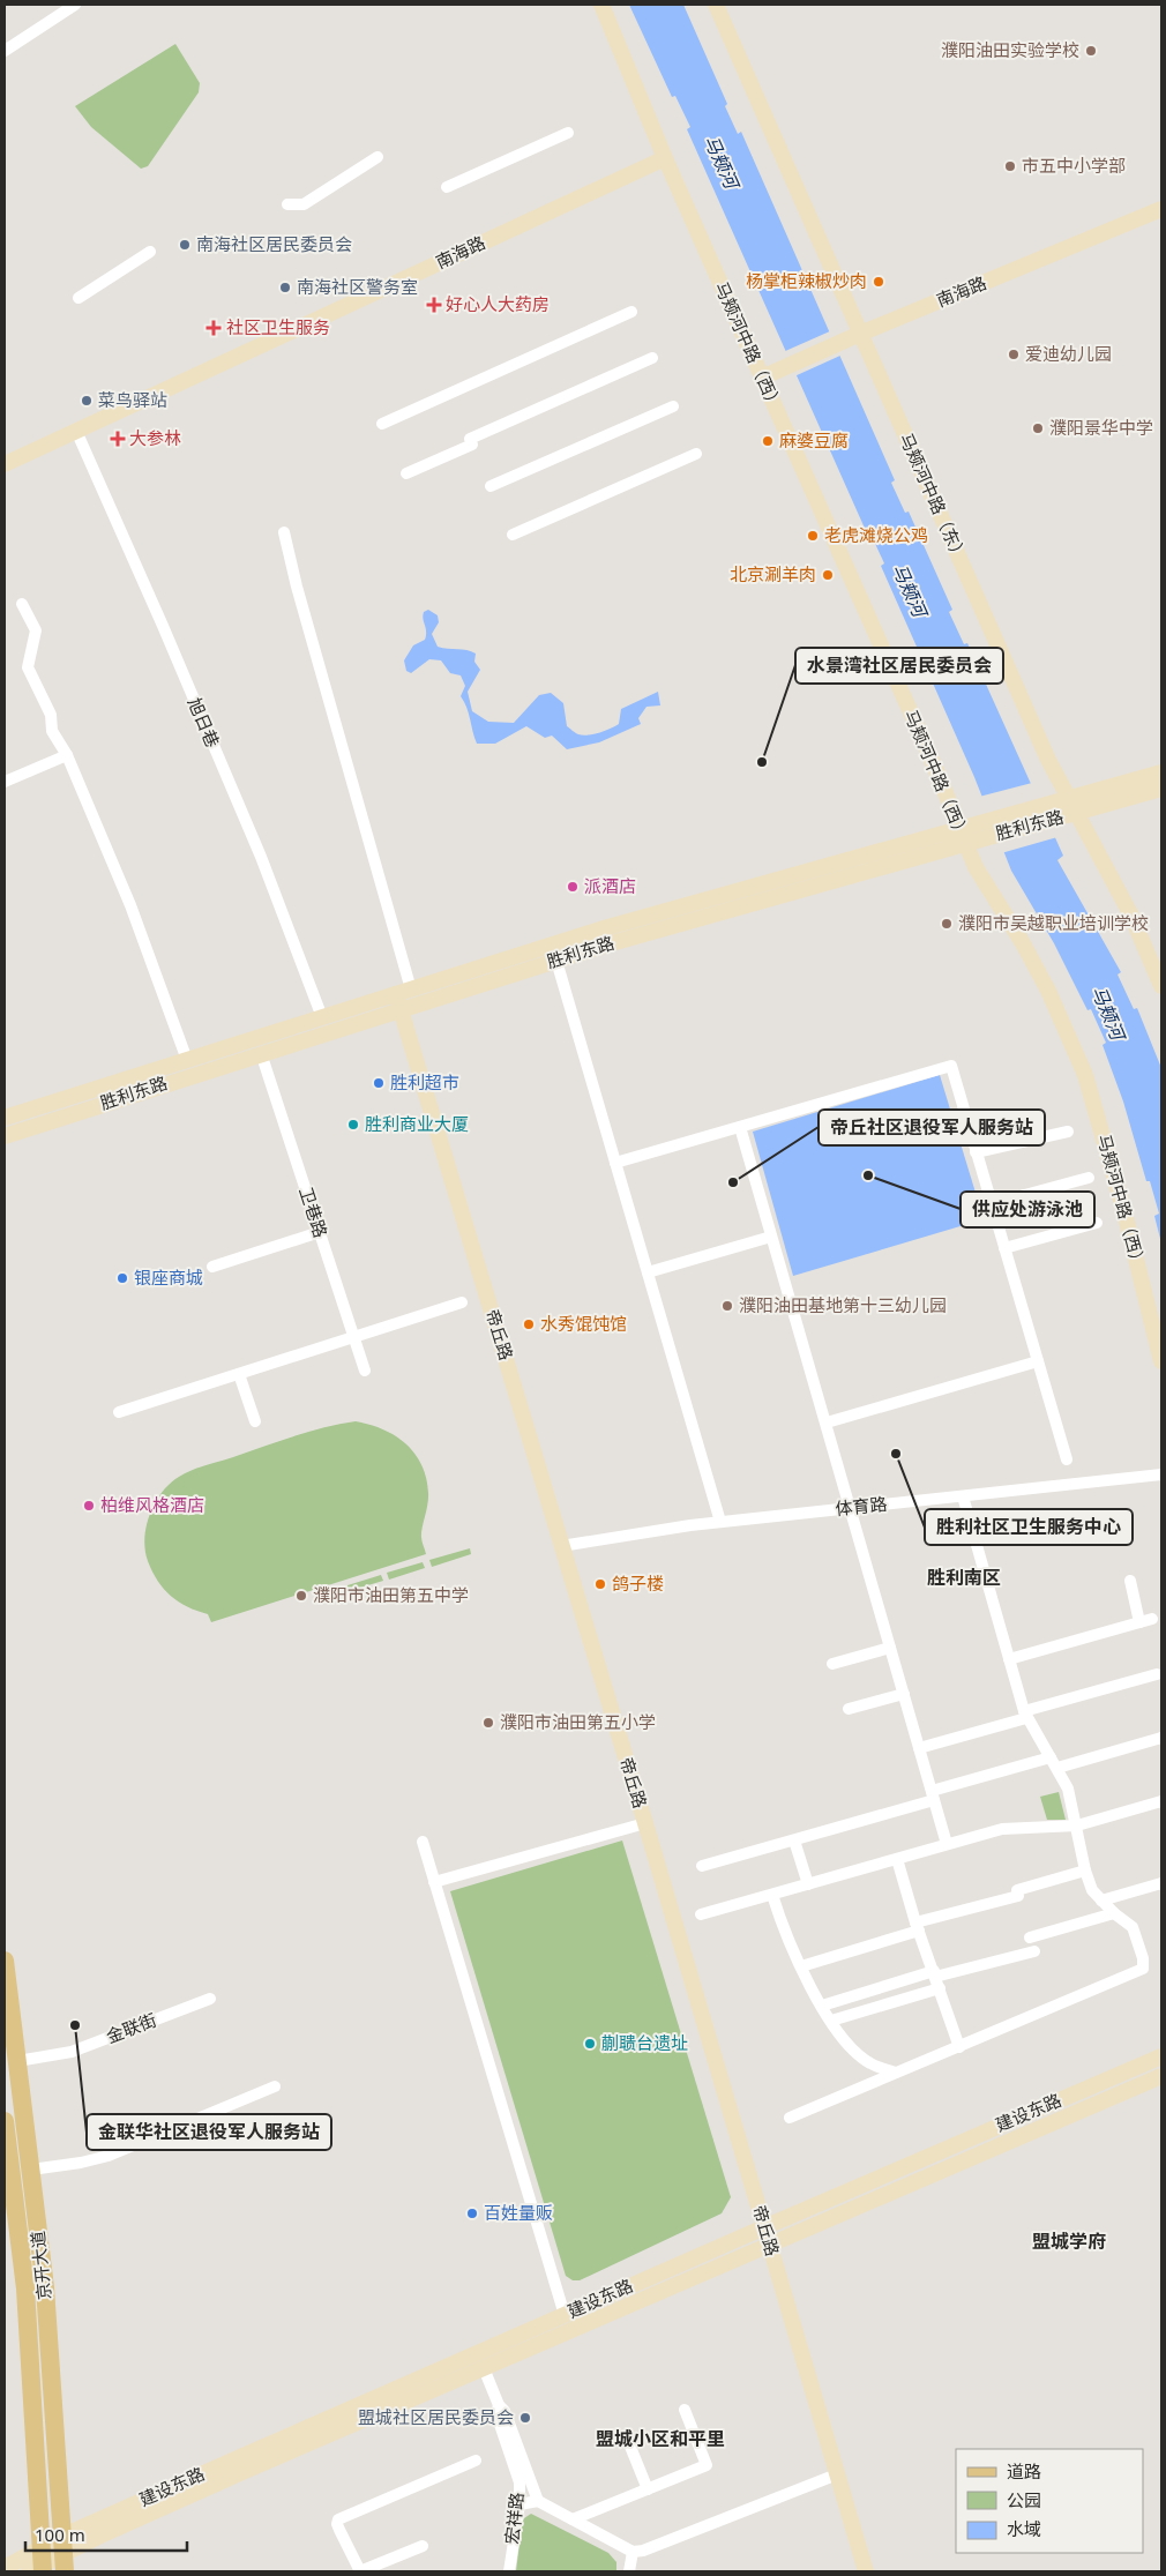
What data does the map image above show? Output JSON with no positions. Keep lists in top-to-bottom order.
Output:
{
  "streets": {
    "main road": ["京开大道"],
    "street": [
      "南海路",
      "马颊河中路（西）",
      "马颊河中路（东）",
      "旭日巷",
      "胜利东路",
      "卫巷路",
      "帝丘路",
      "体育路",
      "金联街",
      "建设东路",
      "宏祥路"
    ]
  },
  "crossings": [
    ["南海路", "马颊河中路（西）"],
    ["南海路", "马颊河中路（东）"],
    ["南海路", "旭日巷"],
    ["马颊河中路（西）", "胜利东路"],
    ["马颊河中路（东）", "胜利东路"],
    ["旭日巷", "胜利东路"],
    ["胜利东路", "卫巷路"],
    ["胜利东路", "帝丘路"],
    ["帝丘路", "体育路"],
    ["帝丘路", "建设东路"],
    ["金联街", "京开大道"],
    ["建设东路", "京开大道"],
    ["建设东路", "宏祥路"]
  ],
  "districts": ["胜利南区", "盟城学府", "盟城小区和平里"],
  "water": ["马颊河"],
  "places": {
    "other": [
      "濮阳油田实验学校",
      "市五中小学部",
      "南海社区居民委员会",
      "杨掌柜辣椒炒肉",
      "南海社区警务室",
      "爱迪幼儿园",
      "菜鸟驿站",
      "濮阳景华中学",
      "麻婆豆腐",
      "老虎滩烧公鸡",
      "北京涮羊肉",
      "水景湾社区居民委员会",
      "派酒店",
      "濮阳市吴越职业培训学校",
      "胜利超市",
      "胜利商业大厦",
      "供应处游泳池",
      "帝丘社区退役军人服务站",
      "银座商城",
      "濮阳油田基地第十三幼儿园",
      "水秀馄饨馆",
      "胜利社区卫生服务中心",
      "柏维风格酒店",
      "鸽子楼",
      "濮阳市油田第五中学",
      "濮阳市油田第五小学",
      "金联华社区退役军人服务站",
      "蒯聩台遗址",
      "百姓量贩",
      "盟城社区居民委员会"
    ],
    "health": ["好心人大药房", "社区卫生服务", "大参林"]
  },
  "legend": ["道路", "公园", "水域"],
  "scale_bar": "100 m"
}
